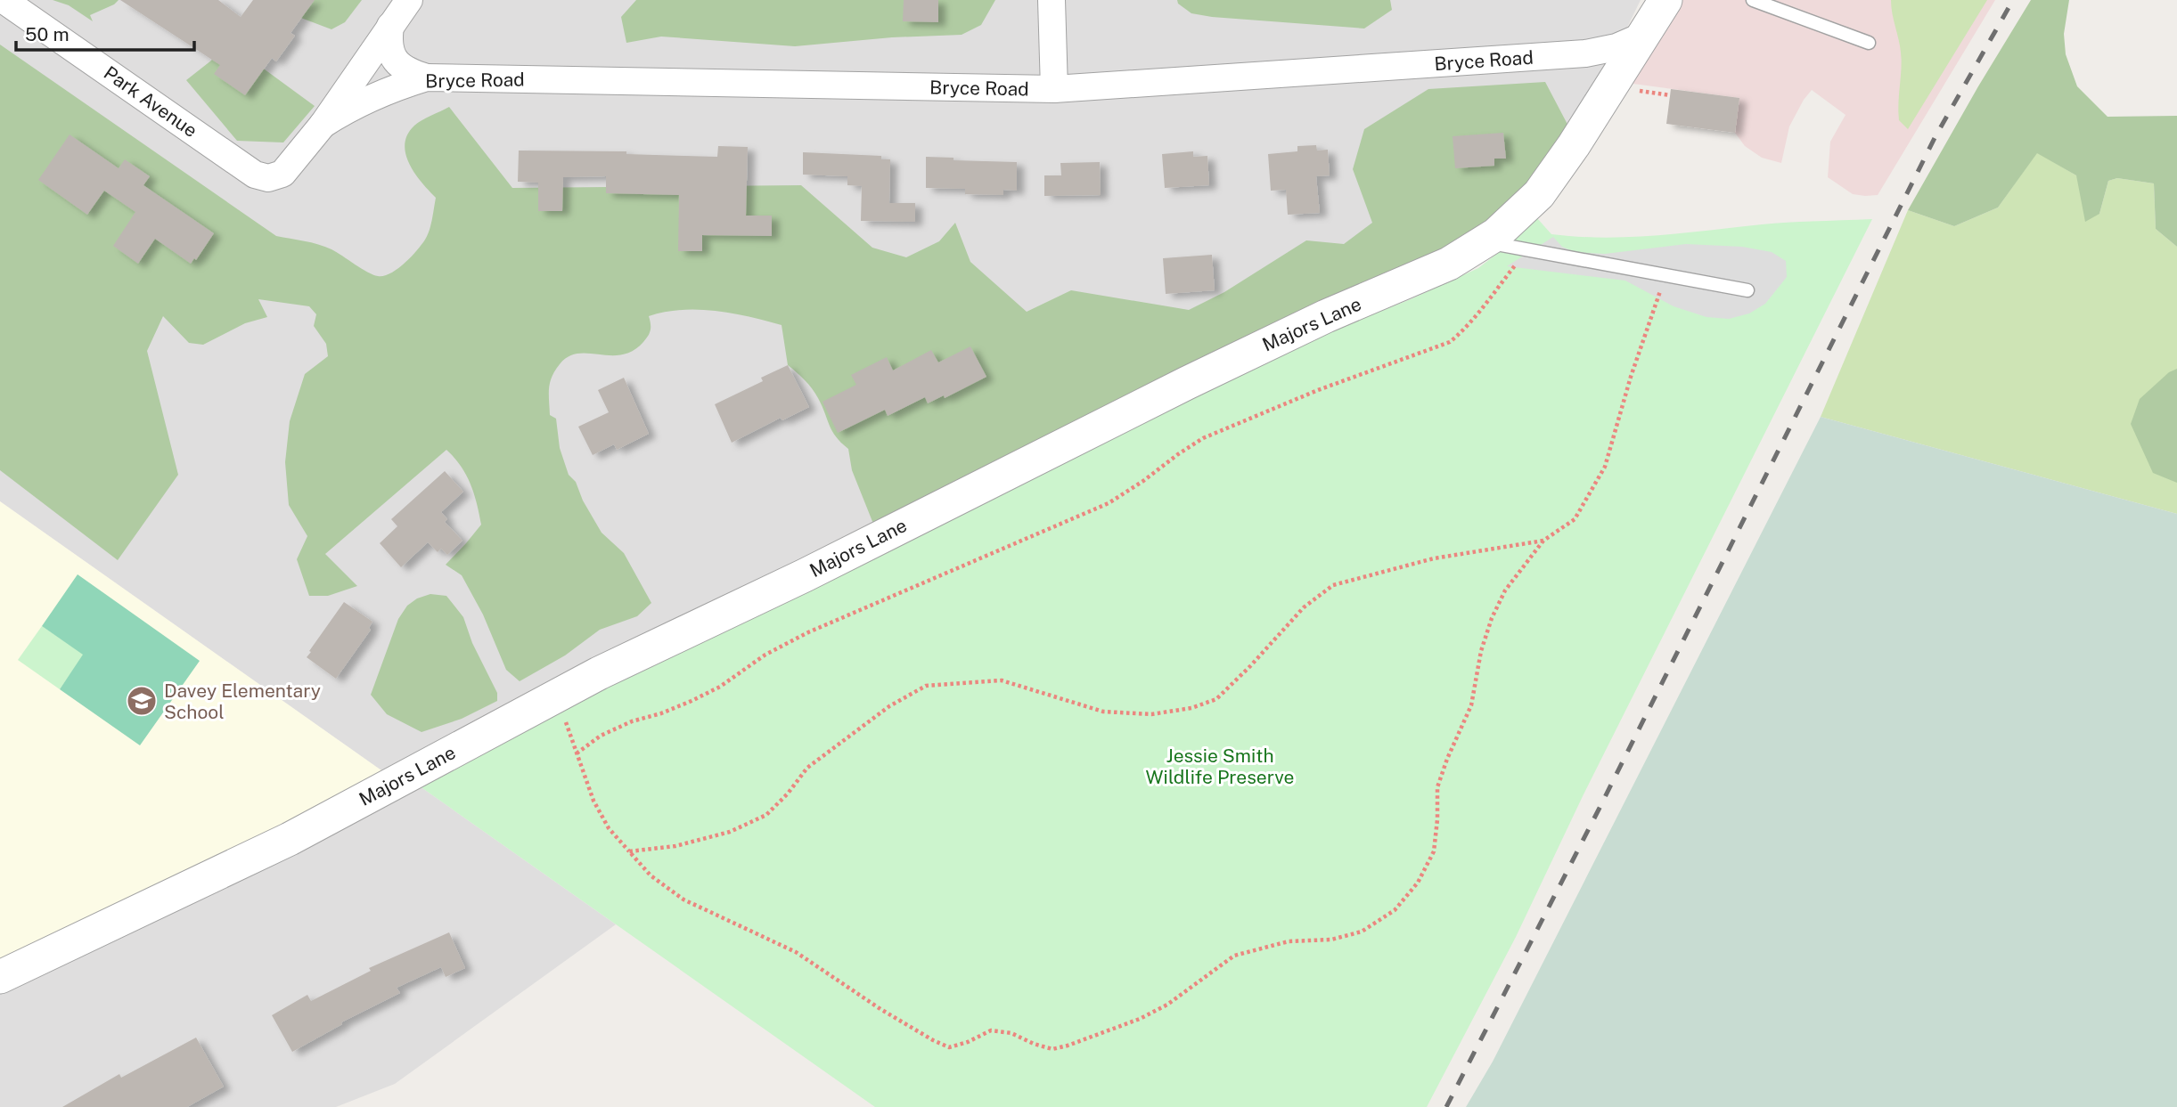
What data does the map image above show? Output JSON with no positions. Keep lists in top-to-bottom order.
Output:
{
  "streets": {
    "street": ["Bryce Road", "Park Avenue", "Majors Lane"]
  },
  "crossings": [
    ["Bryce Road", "Park Avenue"],
    ["Bryce Road", "Majors Lane"]
  ],
  "parks": ["Jessie Smith Wildlife Preserve"],
  "places": {
    "school or university": ["Davey Elementary School"]
  },
  "scale_bar": "50 m"
}
